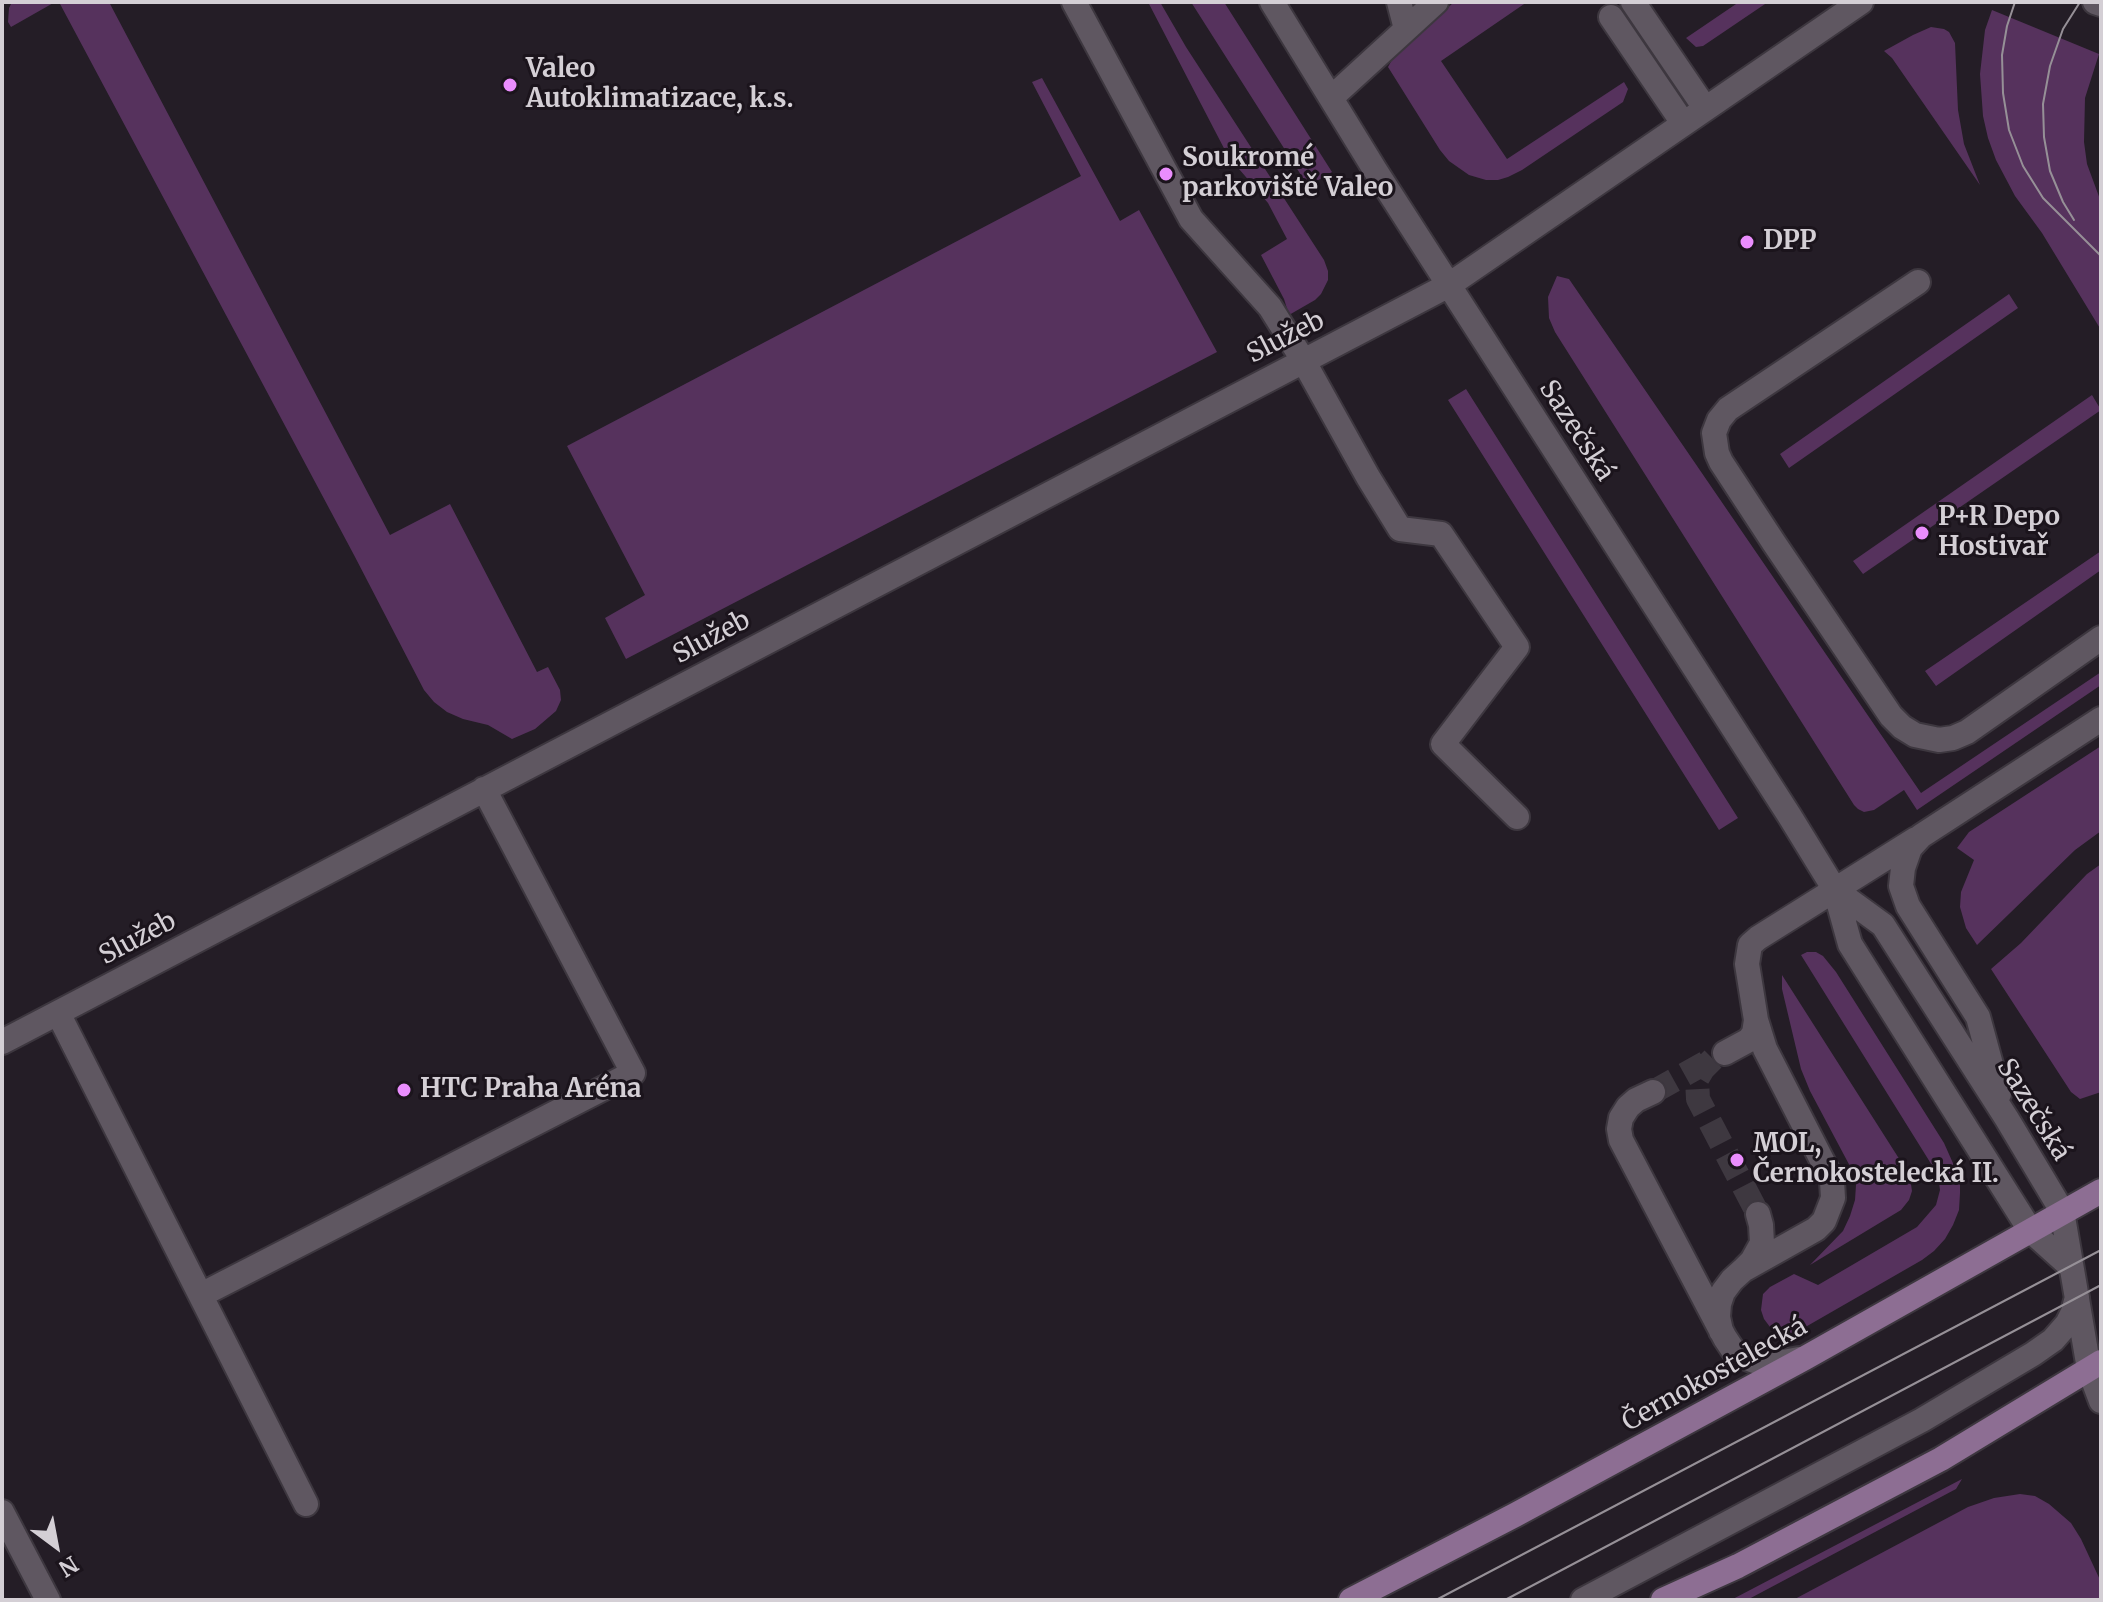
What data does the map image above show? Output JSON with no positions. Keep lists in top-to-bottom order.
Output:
{
  "streets": {
    "main road": ["Černokostelecká"],
    "street": ["Služeb", "Sazečská"]
  },
  "crossings": [
    ["Služeb", "Sazečská"],
    ["Sazečská", "Černokostelecká"]
  ],
  "places": [
    "Valeo Autoklimatizace, k.s.",
    "Soukromé parkoviště Valeo",
    "DPP",
    "P+R Depo Hostivař",
    "HTC Praha Aréna",
    "MOL, Černokostelecká II."
  ],
  "north": "bottom right"
}
